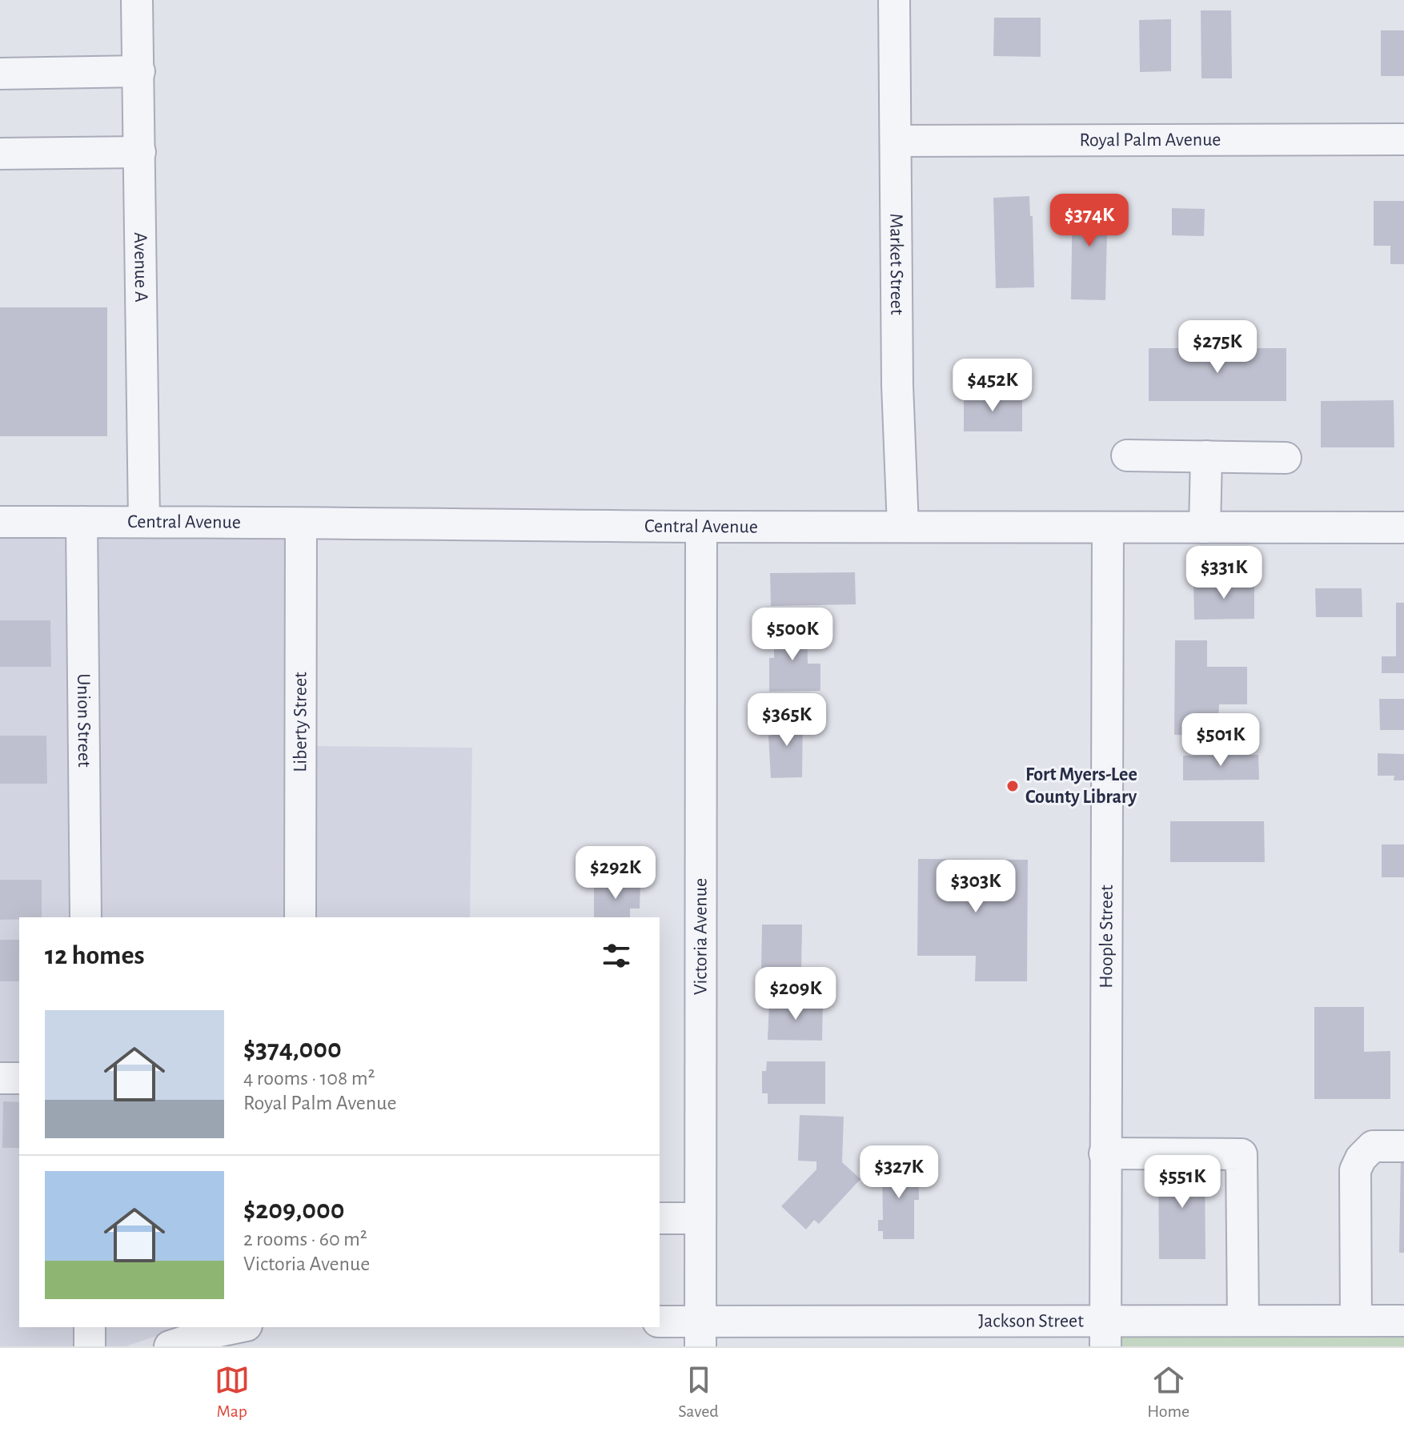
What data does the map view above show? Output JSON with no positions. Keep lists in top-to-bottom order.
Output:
{
  "streets": {
    "street": [
      "Royal Palm Avenue",
      "Market Street",
      "Avenue A",
      "Central Avenue",
      "Union Street",
      "Liberty Street",
      "Victoria Avenue",
      "Hoople Street",
      "Jackson Street"
    ]
  },
  "crossings": [
    ["Royal Palm Avenue", "Market Street"],
    ["Market Street", "Central Avenue"],
    ["Avenue A", "Central Avenue"],
    ["Central Avenue", "Union Street"],
    ["Central Avenue", "Liberty Street"],
    ["Central Avenue", "Victoria Avenue"],
    ["Central Avenue", "Hoople Street"],
    ["Victoria Avenue", "Jackson Street"],
    ["Hoople Street", "Jackson Street"]
  ],
  "places": ["Fort Myers-Lee County Library"],
  "page": {
    "price": [
      "$374K",
      "$275K",
      "$452K",
      "$331K",
      "$500K",
      "$365K",
      "$501K",
      "$292K",
      "$303K",
      "$209K",
      "$327K",
      "$551K"
    ],
    "heading": "12 homes",
    "list": [
      {
        "name": "$374,000",
        "note": "4 rooms · 108 m² · Royal Palm Avenue"
      },
      {
        "name": "$209,000",
        "note": "2 rooms · 60 m² · Victoria Avenue"
      }
    ],
    "tabs": ["Map", "Saved", "Home"]
  }
}
